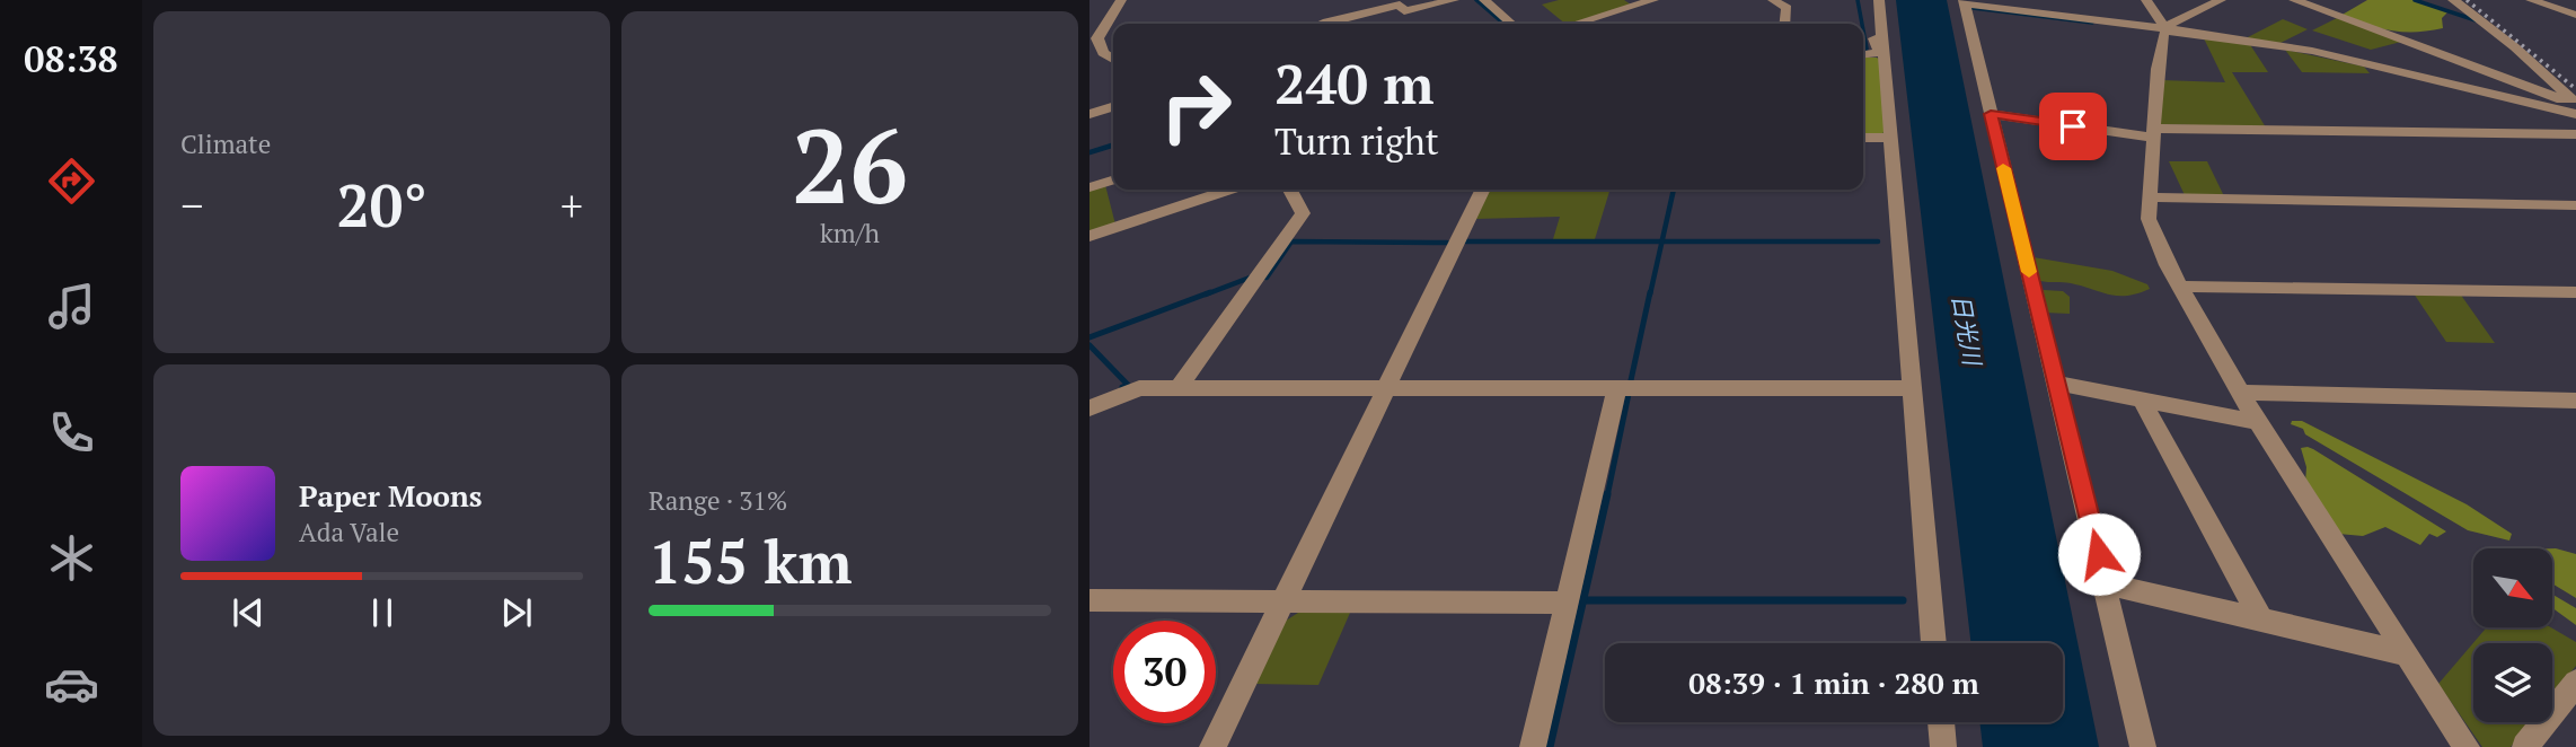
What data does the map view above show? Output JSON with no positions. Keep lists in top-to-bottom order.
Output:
{
  "water": ["日光川"],
  "north": "bottom right",
  "page": {
    "tabs": "08:38",
    "tile": [
      "Climate",
      ["26", "km/h"],
      ["Range · 31%", "155 km"]
    ],
    "turn": ["240 m", "Turn right"],
    "heat": ["−", "20°", "+"],
    "song": ["Paper Moons", "Ada Vale"],
    "limit": "30",
    "trip": "08:39 · 1 min · 280 m"
  }
}
